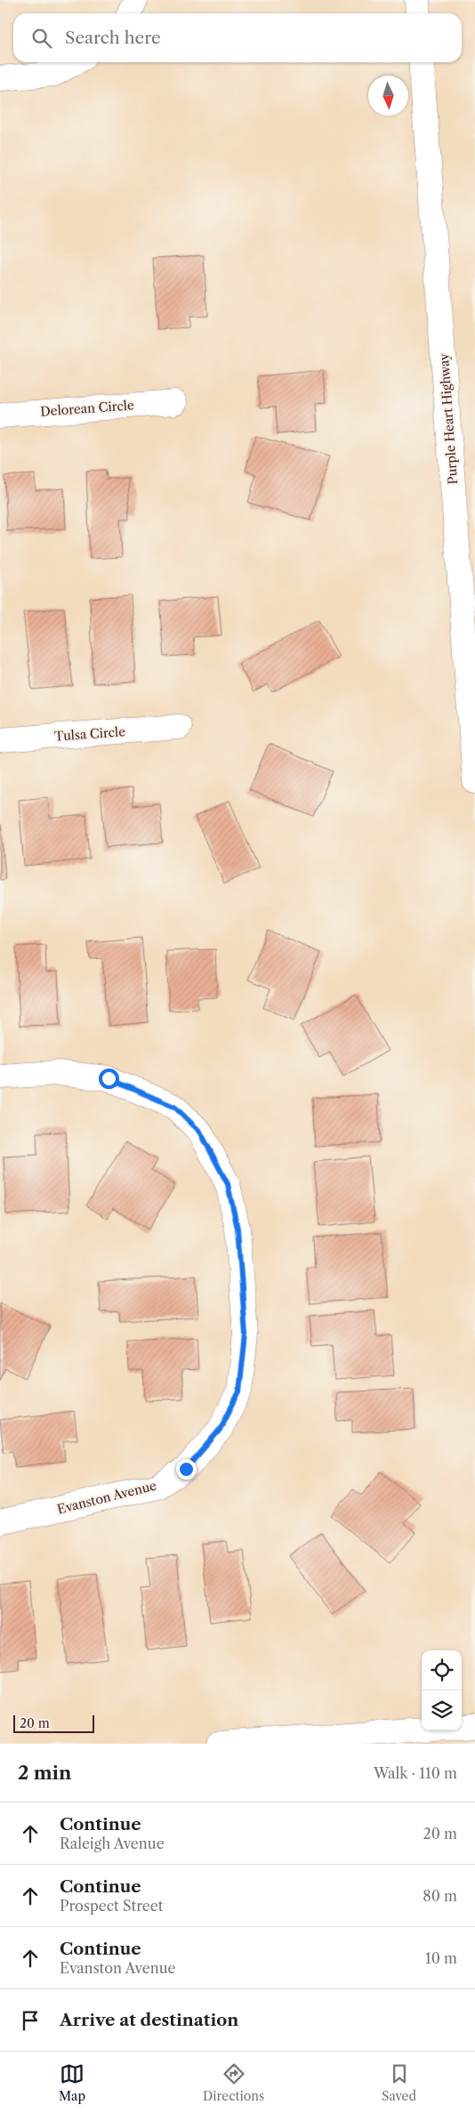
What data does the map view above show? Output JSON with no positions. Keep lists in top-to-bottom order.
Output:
{
  "streets": {
    "main road": [
      "Delorean Circle",
      "Purple Heart Highway",
      "Tulsa Circle",
      "Evanston Avenue"
    ]
  },
  "scale_bar": "20 m",
  "north": "bottom",
  "page": {
    "search": "Search here",
    "scale": "20 m",
    "heading": ["2 min", "Walk · 110 m"],
    "list": [
      ["Continue", "Raleigh Avenue", "20 m"],
      ["Continue", "Prospect Street", "80 m"],
      ["Continue", "Evanston Avenue", "10 m"],
      "Arrive at destination"
    ],
    "nav": ["Map", "Directions", "Saved"]
  }
}
